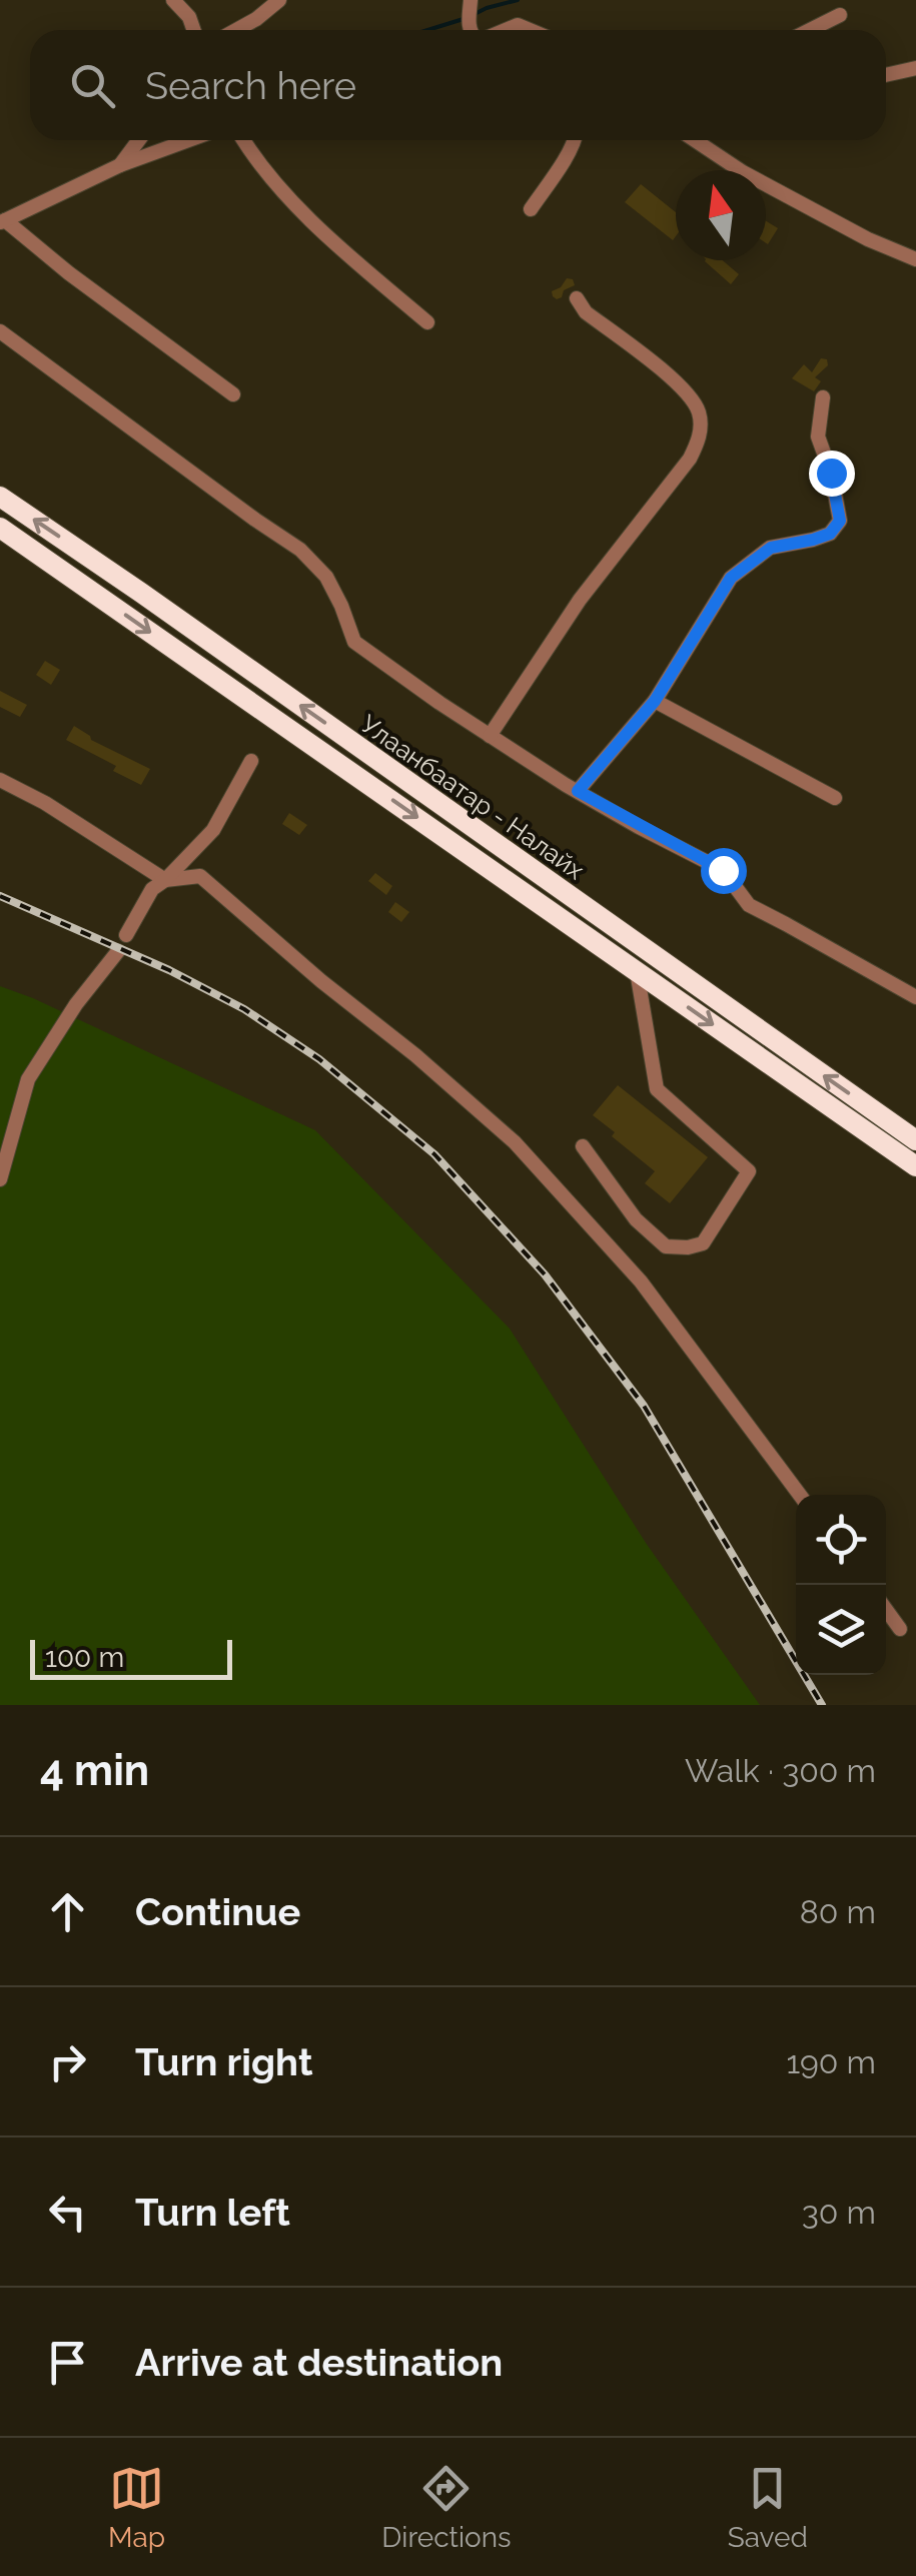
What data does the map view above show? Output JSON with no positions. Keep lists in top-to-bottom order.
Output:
{
  "streets": {
    "highway": ["Улаанбаатар - Налайх"]
  },
  "scale_bar": "100 m",
  "north": "top",
  "page": {
    "search": "Search here",
    "scale": "100 m",
    "heading": ["4 min", "Walk · 300 m"],
    "list": [
      ["Continue", "80 m"],
      ["Turn right", "190 m"],
      ["Turn left", "30 m"],
      "Arrive at destination"
    ],
    "nav": ["Map", "Directions", "Saved"]
  }
}
